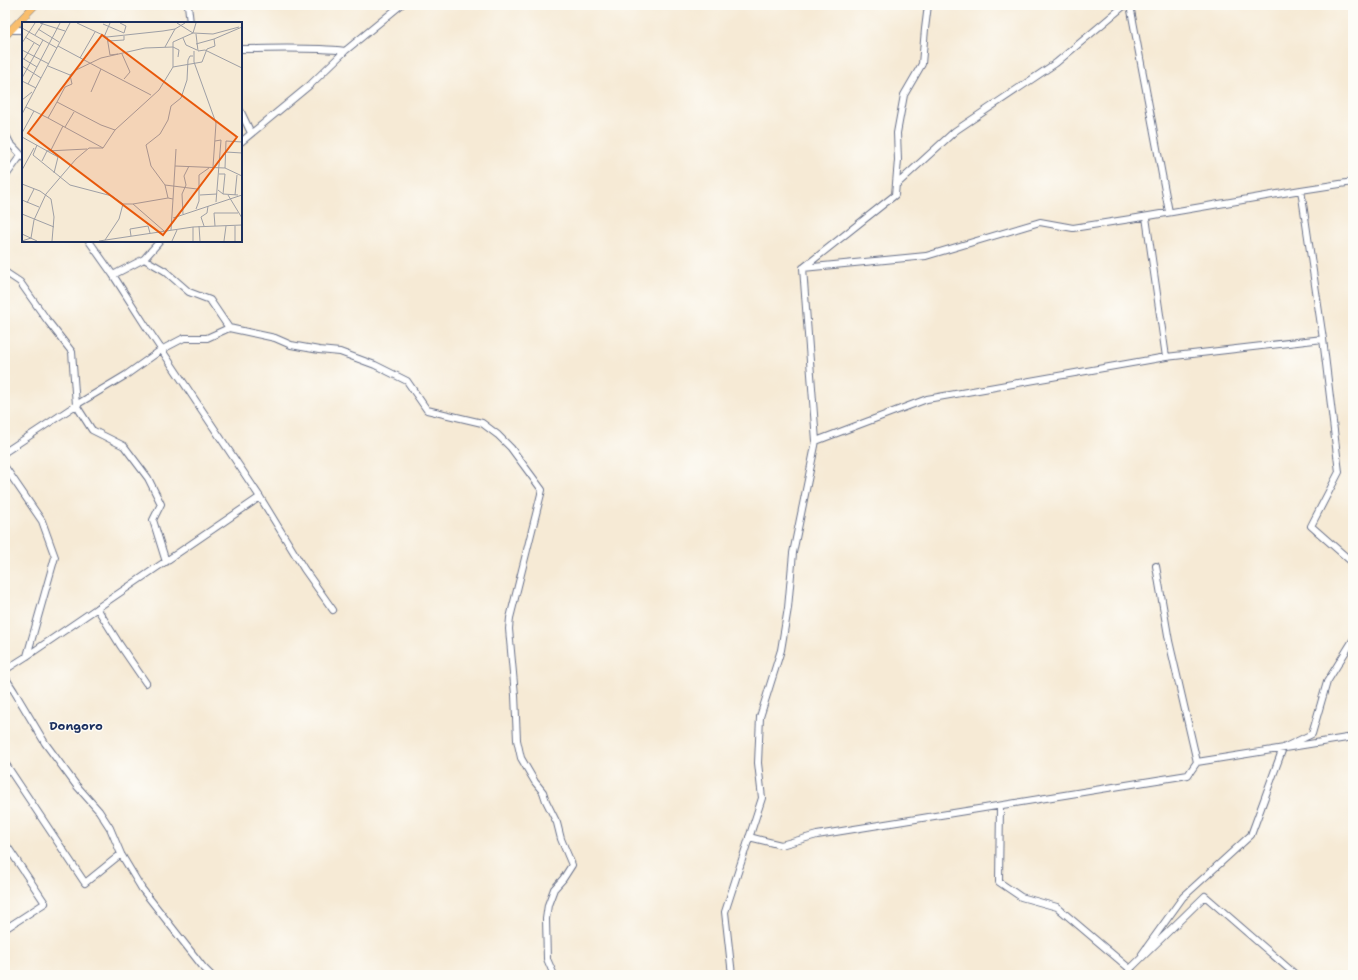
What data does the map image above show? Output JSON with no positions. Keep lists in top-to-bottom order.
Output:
{
  "districts": ["Dongoro"]
}
